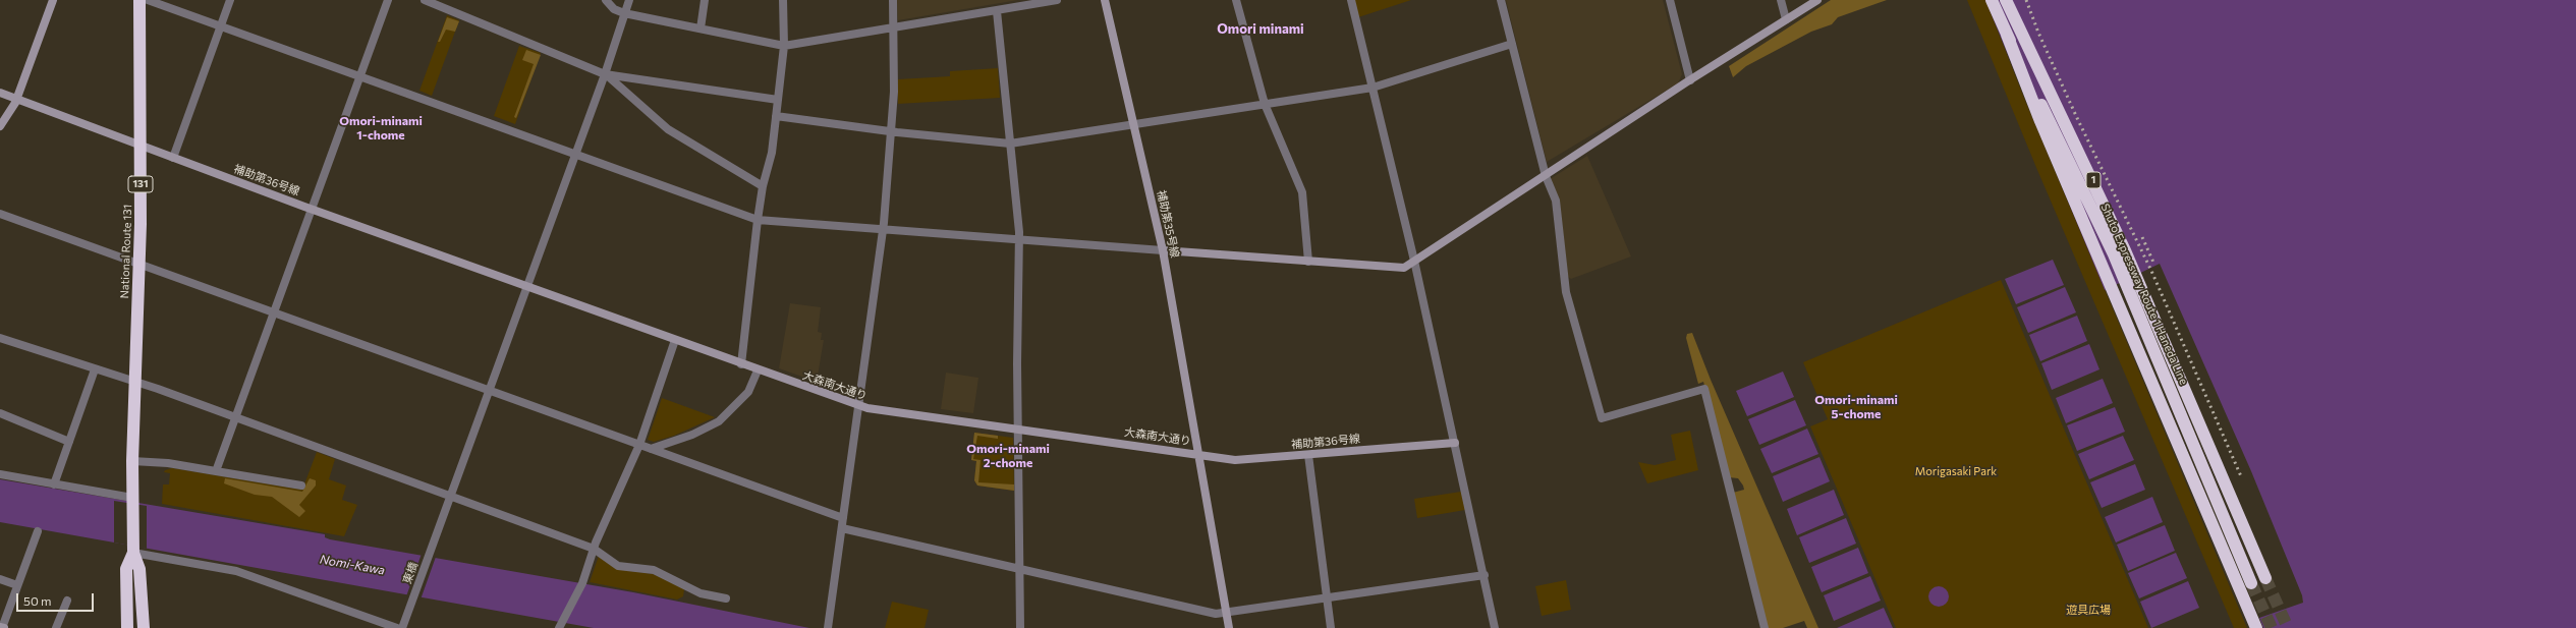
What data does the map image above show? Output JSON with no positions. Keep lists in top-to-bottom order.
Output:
{
  "streets": {
    "highway": [
      "1",
      "131",
      "National Route 131",
      "Shuto Expressway Route 1 Haneda Line"
    ],
    "street": [
      "補助第36号線",
      "補助第35号線",
      "大森南大通り",
      "東橋"
    ]
  },
  "crossings": [
    ["補助第36号線", "補助第35号線"],
    ["補助第36号線", "National Route 131"],
    ["補助第36号線", "大森南大通り"],
    ["補助第36号線", "東橋"],
    ["131", "National Route 131"],
    ["補助第35号線", "大森南大通り"],
    ["大森南大通り", "東橋"]
  ],
  "districts": [
    "Omori minami",
    "Omori-minami 1-chome",
    "Omori-minami 5-chome",
    "Omori-minami 2-chome"
  ],
  "water": ["Nomi-Kawa"],
  "parks": ["Morigasaki Park", "遊具広場"],
  "scale_bar": "50 m"
}
